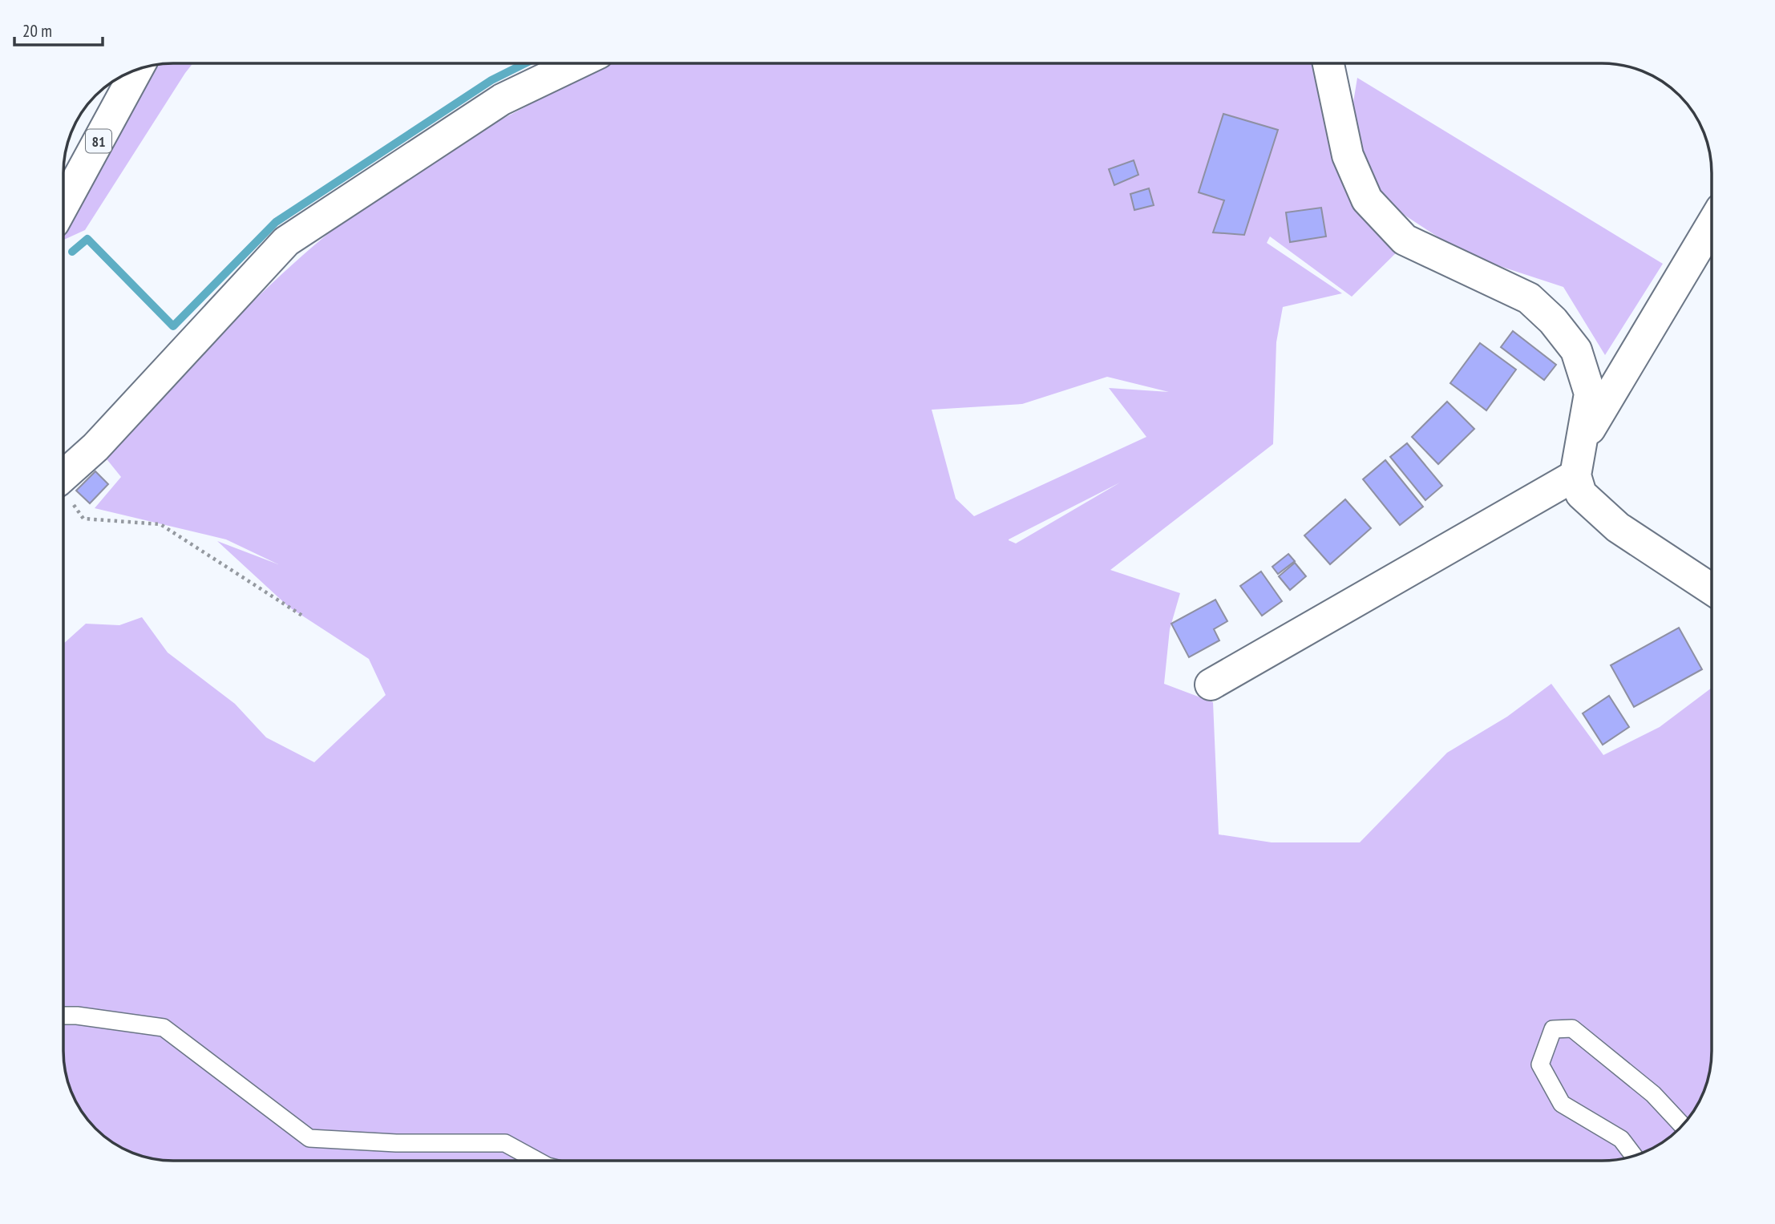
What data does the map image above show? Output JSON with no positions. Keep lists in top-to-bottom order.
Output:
{
  "streets": {
    "street": ["81"]
  },
  "scale_bar": "20 m"
}
